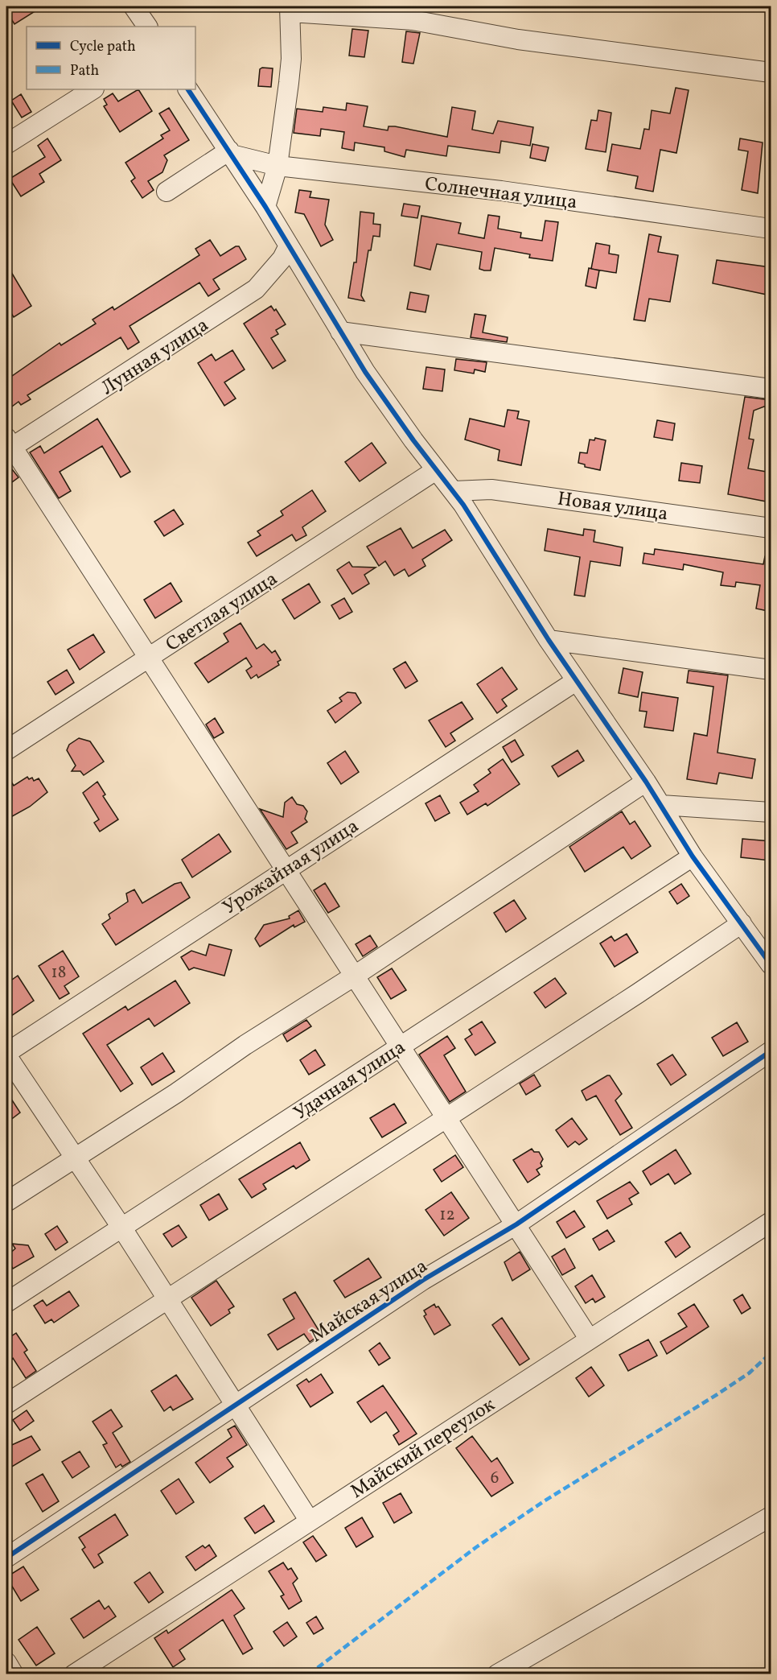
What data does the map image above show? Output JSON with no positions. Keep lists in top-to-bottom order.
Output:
{
  "streets": {
    "street": [
      "Солнечная улица",
      "Лунная улица",
      "Новая улица",
      "Светлая улица",
      "Урожайная улица",
      "Удачная улица",
      "Майская улица",
      "Майский переулок"
    ]
  },
  "house_numbers": ["18", "12", "6"],
  "legend": ["Cycle path", "Path"]
}
